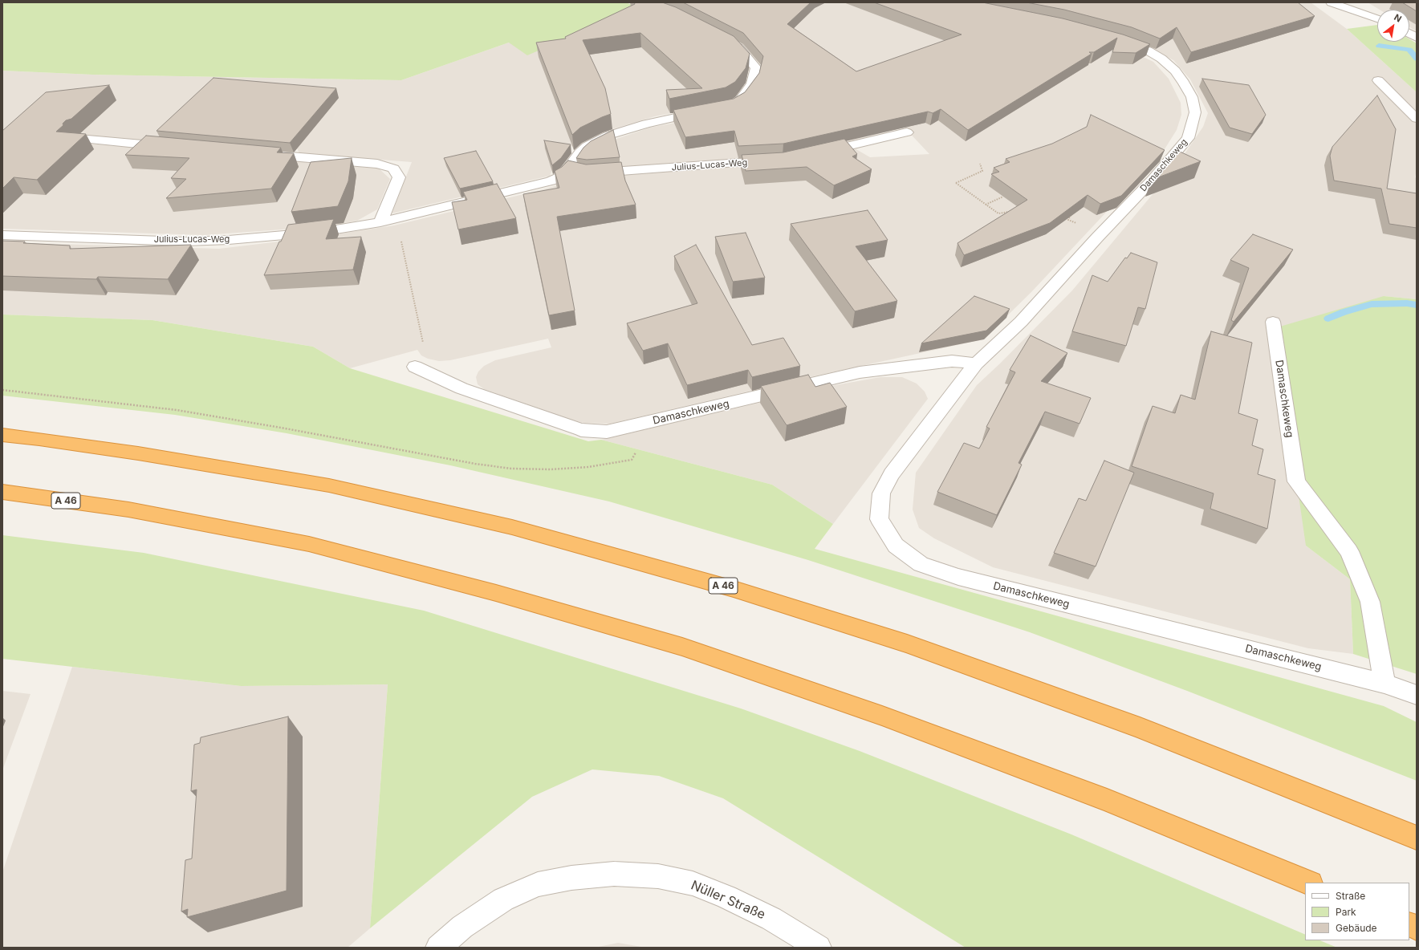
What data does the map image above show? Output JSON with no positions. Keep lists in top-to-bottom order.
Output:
{
  "streets": {
    "highway": ["A 46"],
    "street": ["Julius-Lucas-Weg", "Damaschkeweg", "Nüller Straße"]
  },
  "legend": ["Straße", "Park", "Gebäude"],
  "north": "top right"
}
